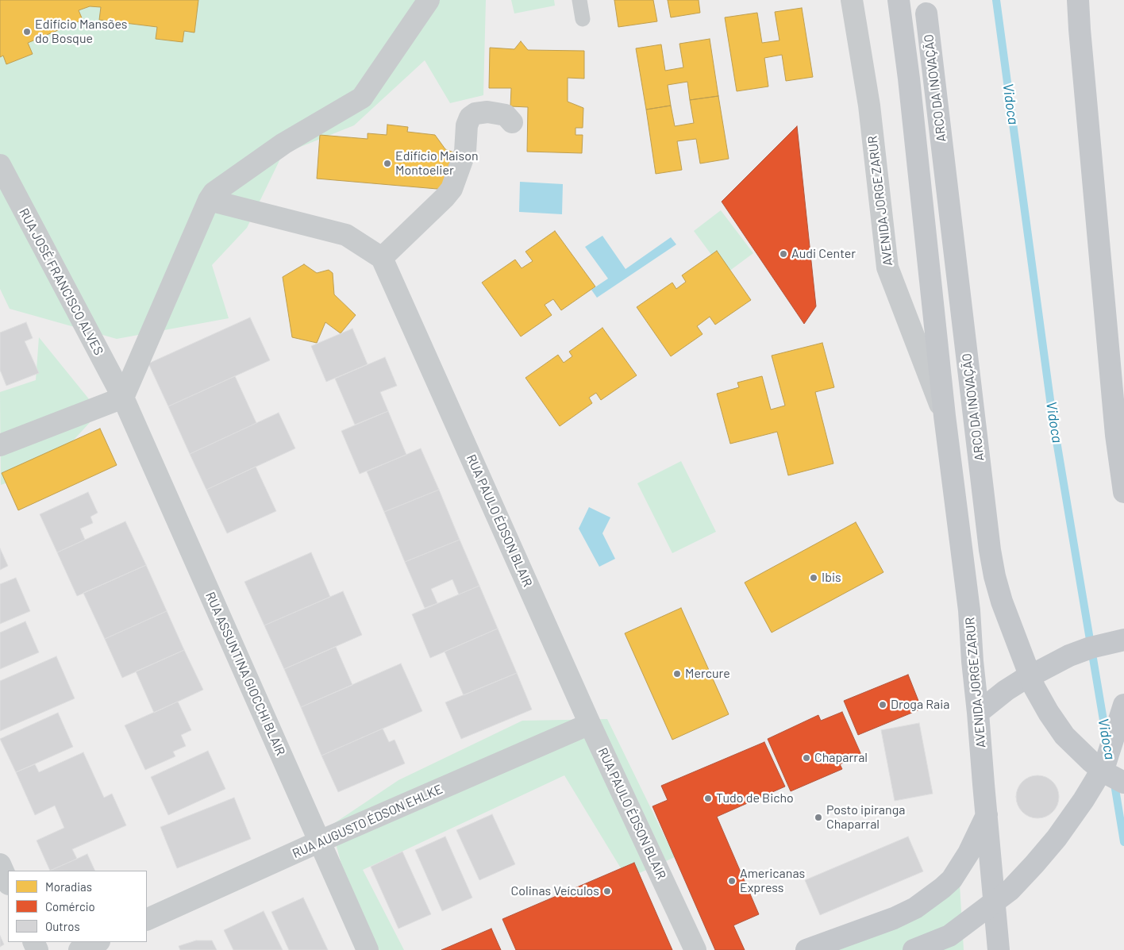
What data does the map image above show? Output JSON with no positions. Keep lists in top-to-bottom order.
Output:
{
  "streets": {
    "main road": ["ARCO DA INOVAÇÃO", "AVENIDA JORGE ZARUR"],
    "street": [
      "RUA JOSÉ FRANCISCO ALVES",
      "RUA PAULO ÉDSON BLAIR",
      "RUA ASSUNTINA GIOCCHI BLAIR",
      "RUA AUGUSTO ÉDSON EHLKE"
    ]
  },
  "crossings": [
    ["RUA JOSÉ FRANCISCO ALVES", "RUA ASSUNTINA GIOCCHI BLAIR"],
    ["RUA PAULO ÉDSON BLAIR", "RUA AUGUSTO ÉDSON EHLKE"],
    ["RUA ASSUNTINA GIOCCHI BLAIR", "RUA AUGUSTO ÉDSON EHLKE"]
  ],
  "water": ["Vidoca"],
  "places": [
    "Edifício Mansões do Bosque",
    "Edifício Maison Montoelier",
    "Audi Center",
    "Ibis",
    "Mercure",
    "Droga Raia",
    "Chaparral",
    "Tudo de Bicho",
    "Posto ipiranga Chaparral",
    "Americanas Express",
    "Colinas Veículos"
  ],
  "legend": ["Moradias", "Comércio", "Outros"]
}
